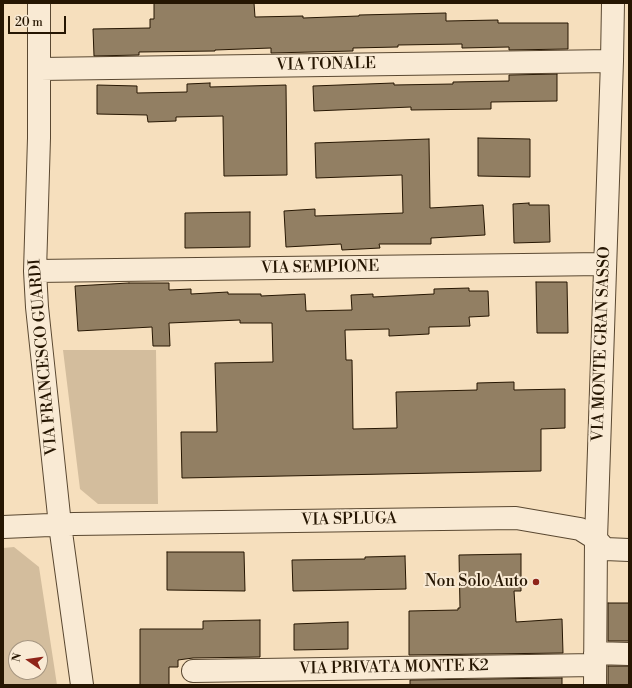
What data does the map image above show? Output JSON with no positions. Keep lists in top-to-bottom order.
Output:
{
  "streets": {
    "street": [
      "VIA TONALE",
      "VIA SEMPIONE",
      "VIA MONTE GRAN SASSO",
      "VIA FRANCESCO GUARDI",
      "VIA SPLUGA",
      "VIA PRIVATA MONTE K2"
    ]
  },
  "crossings": [
    ["VIA TONALE", "VIA MONTE GRAN SASSO"],
    ["VIA TONALE", "VIA FRANCESCO GUARDI"],
    ["VIA SEMPIONE", "VIA MONTE GRAN SASSO"],
    ["VIA SEMPIONE", "VIA FRANCESCO GUARDI"],
    ["VIA MONTE GRAN SASSO", "VIA SPLUGA"],
    ["VIA MONTE GRAN SASSO", "VIA PRIVATA MONTE K2"],
    ["VIA FRANCESCO GUARDI", "VIA SPLUGA"]
  ],
  "places": ["Non Solo Auto"],
  "scale_bar": "20 m",
  "north": "left"
}
